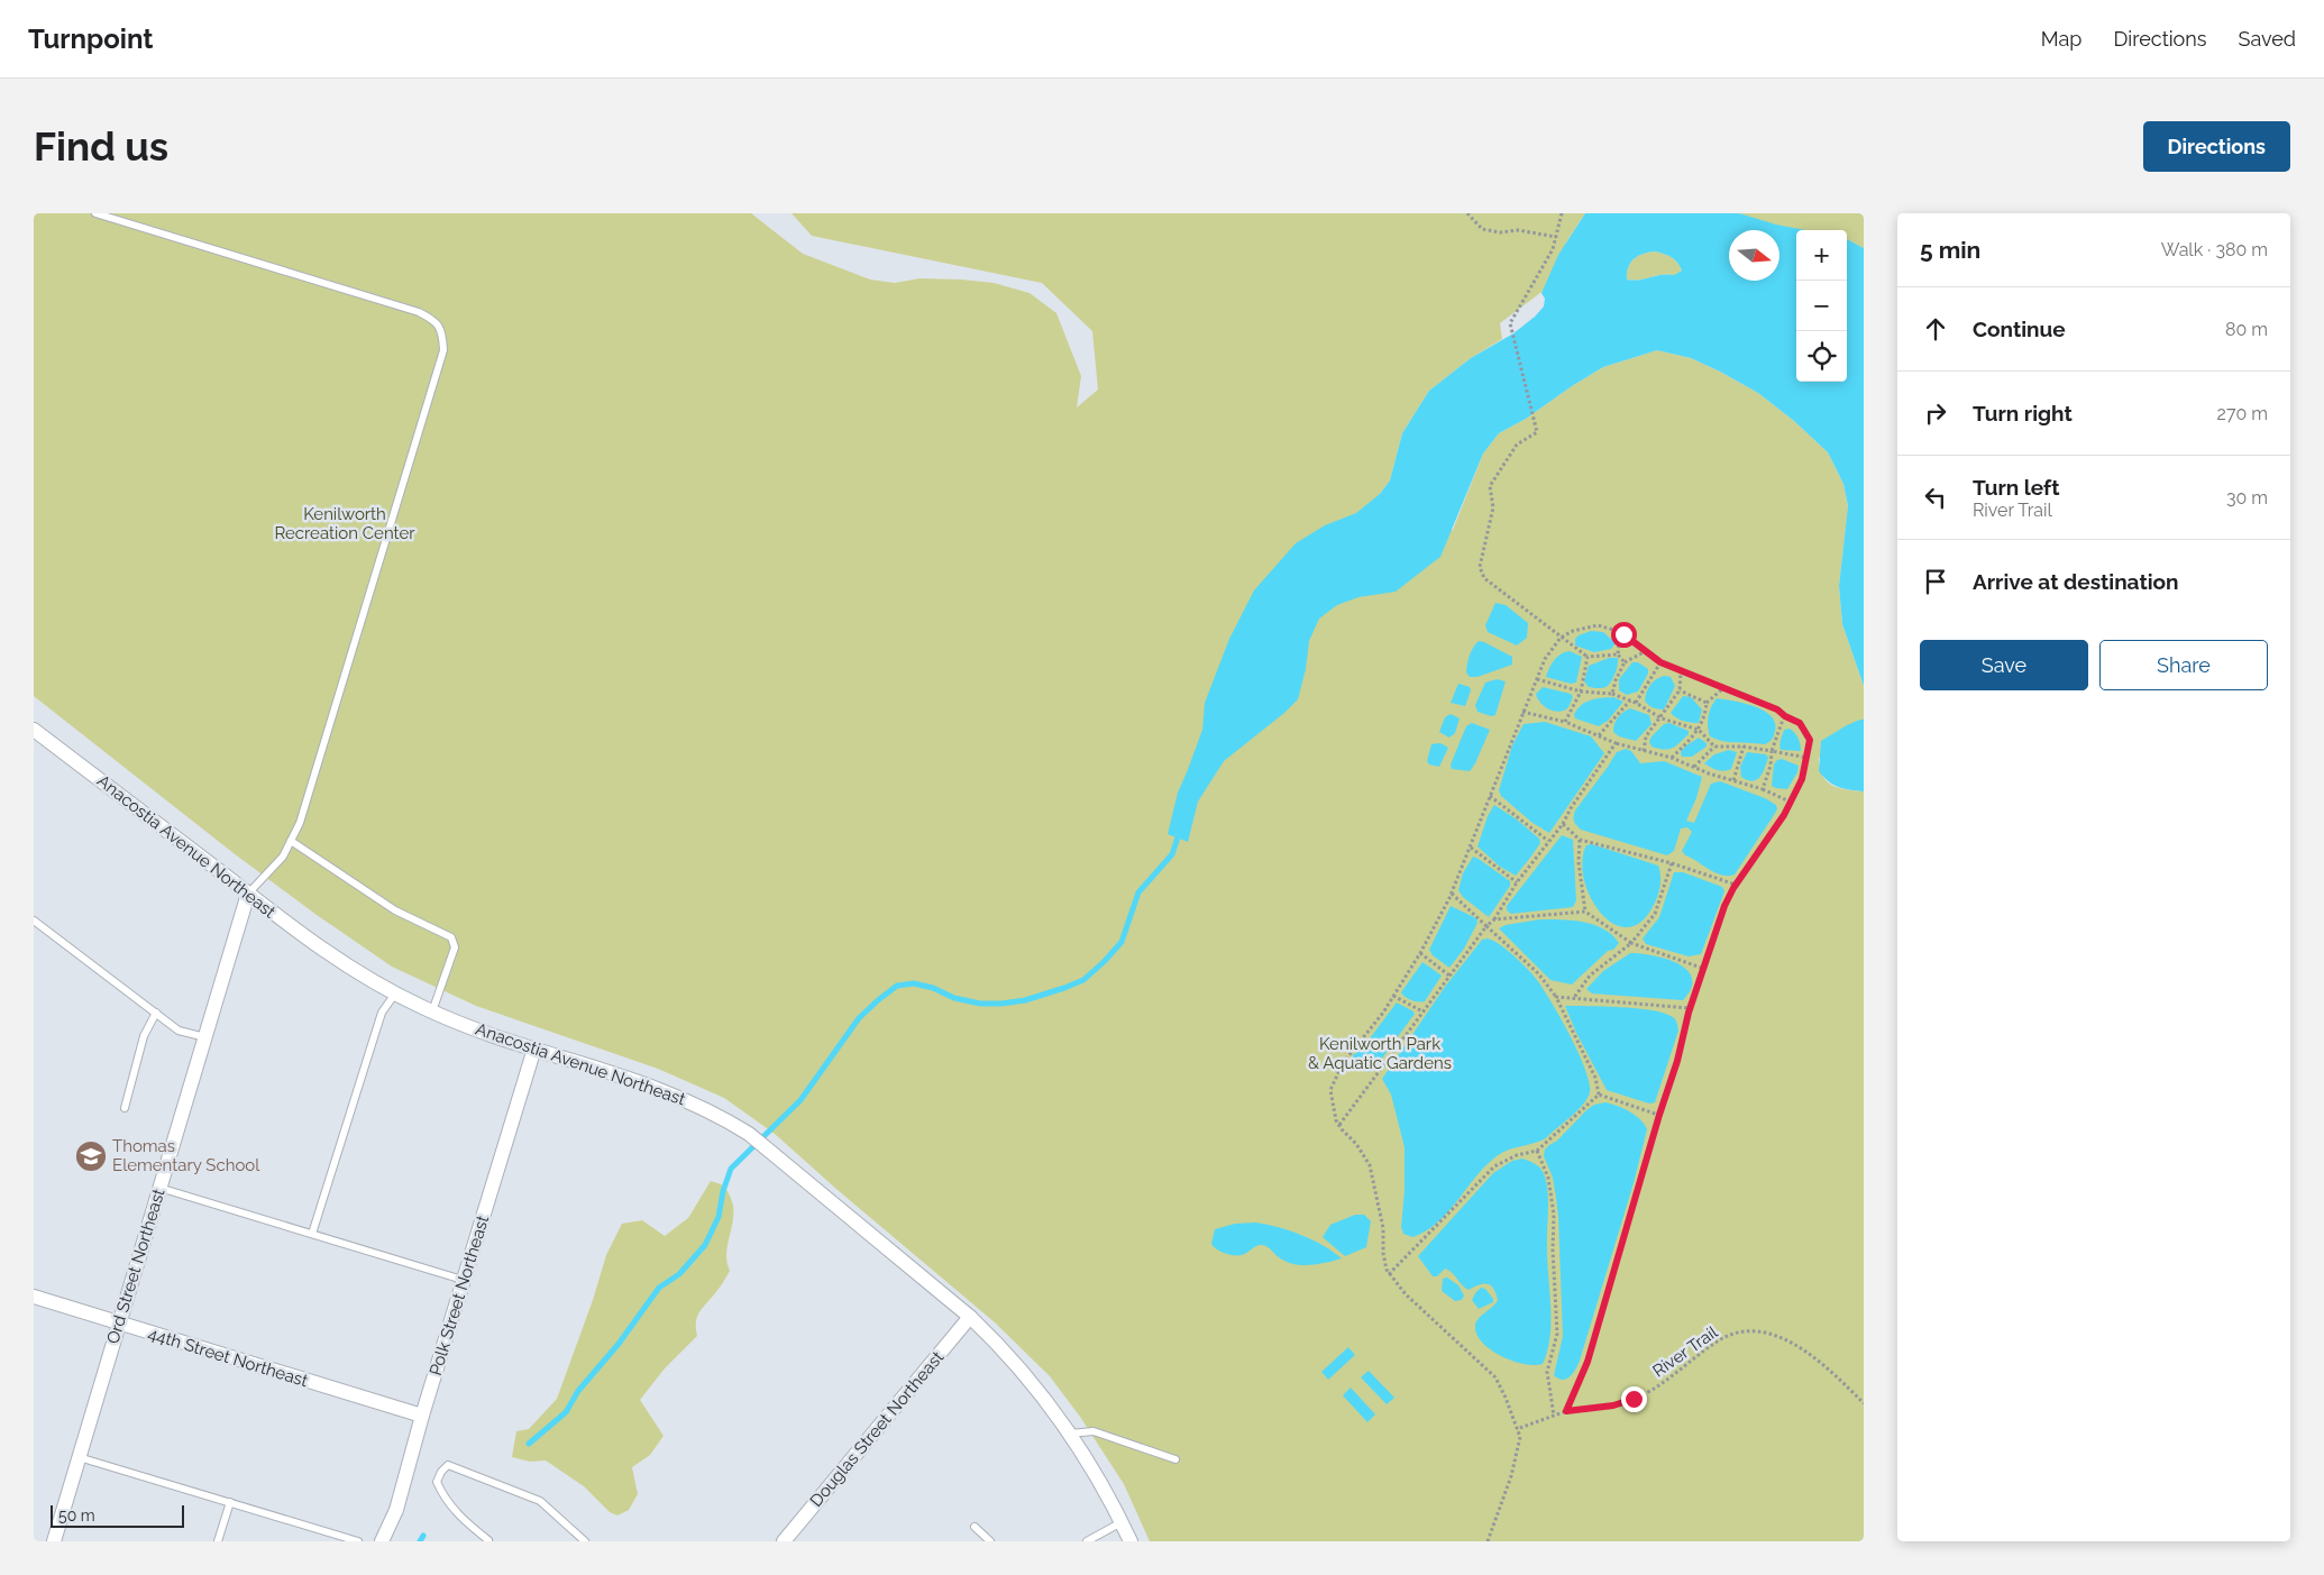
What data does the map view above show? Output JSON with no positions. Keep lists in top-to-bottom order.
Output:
{
  "streets": {
    "street": [
      "Anacostia Avenue Northeast",
      "Ord Street Northeast",
      "Polk Street Northeast",
      "44th Street Northeast",
      "Douglas Street Northeast"
    ],
    "path": ["River Trail"]
  },
  "crossings": [
    ["Anacostia Avenue Northeast", "Ord Street Northeast"],
    ["Anacostia Avenue Northeast", "Polk Street Northeast"],
    ["Anacostia Avenue Northeast", "Douglas Street Northeast"],
    ["Ord Street Northeast", "44th Street Northeast"],
    ["Polk Street Northeast", "44th Street Northeast"]
  ],
  "parks": ["Kenilworth Recreation Center", "Kenilworth Park & Aquatic Gardens"],
  "places": {
    "school or university": ["Thomas Elementary School"]
  },
  "scale_bar": "50 m",
  "north": "right",
  "page": {
    "header": "Turnpoint",
    "nav": ["Map", "Directions", "Saved"],
    "buttons": [
      "Directions",
      ["Save", "Share"]
    ],
    "title": "Find us",
    "heading": ["5 min", "Walk · 380 m"],
    "map_buttons": ["+", "−"],
    "list": [
      ["Continue", "80 m"],
      ["Turn right", "270 m"],
      ["Turn left", "River Trail", "30 m"],
      "Arrive at destination"
    ],
    "scale": "50 m"
  }
}
